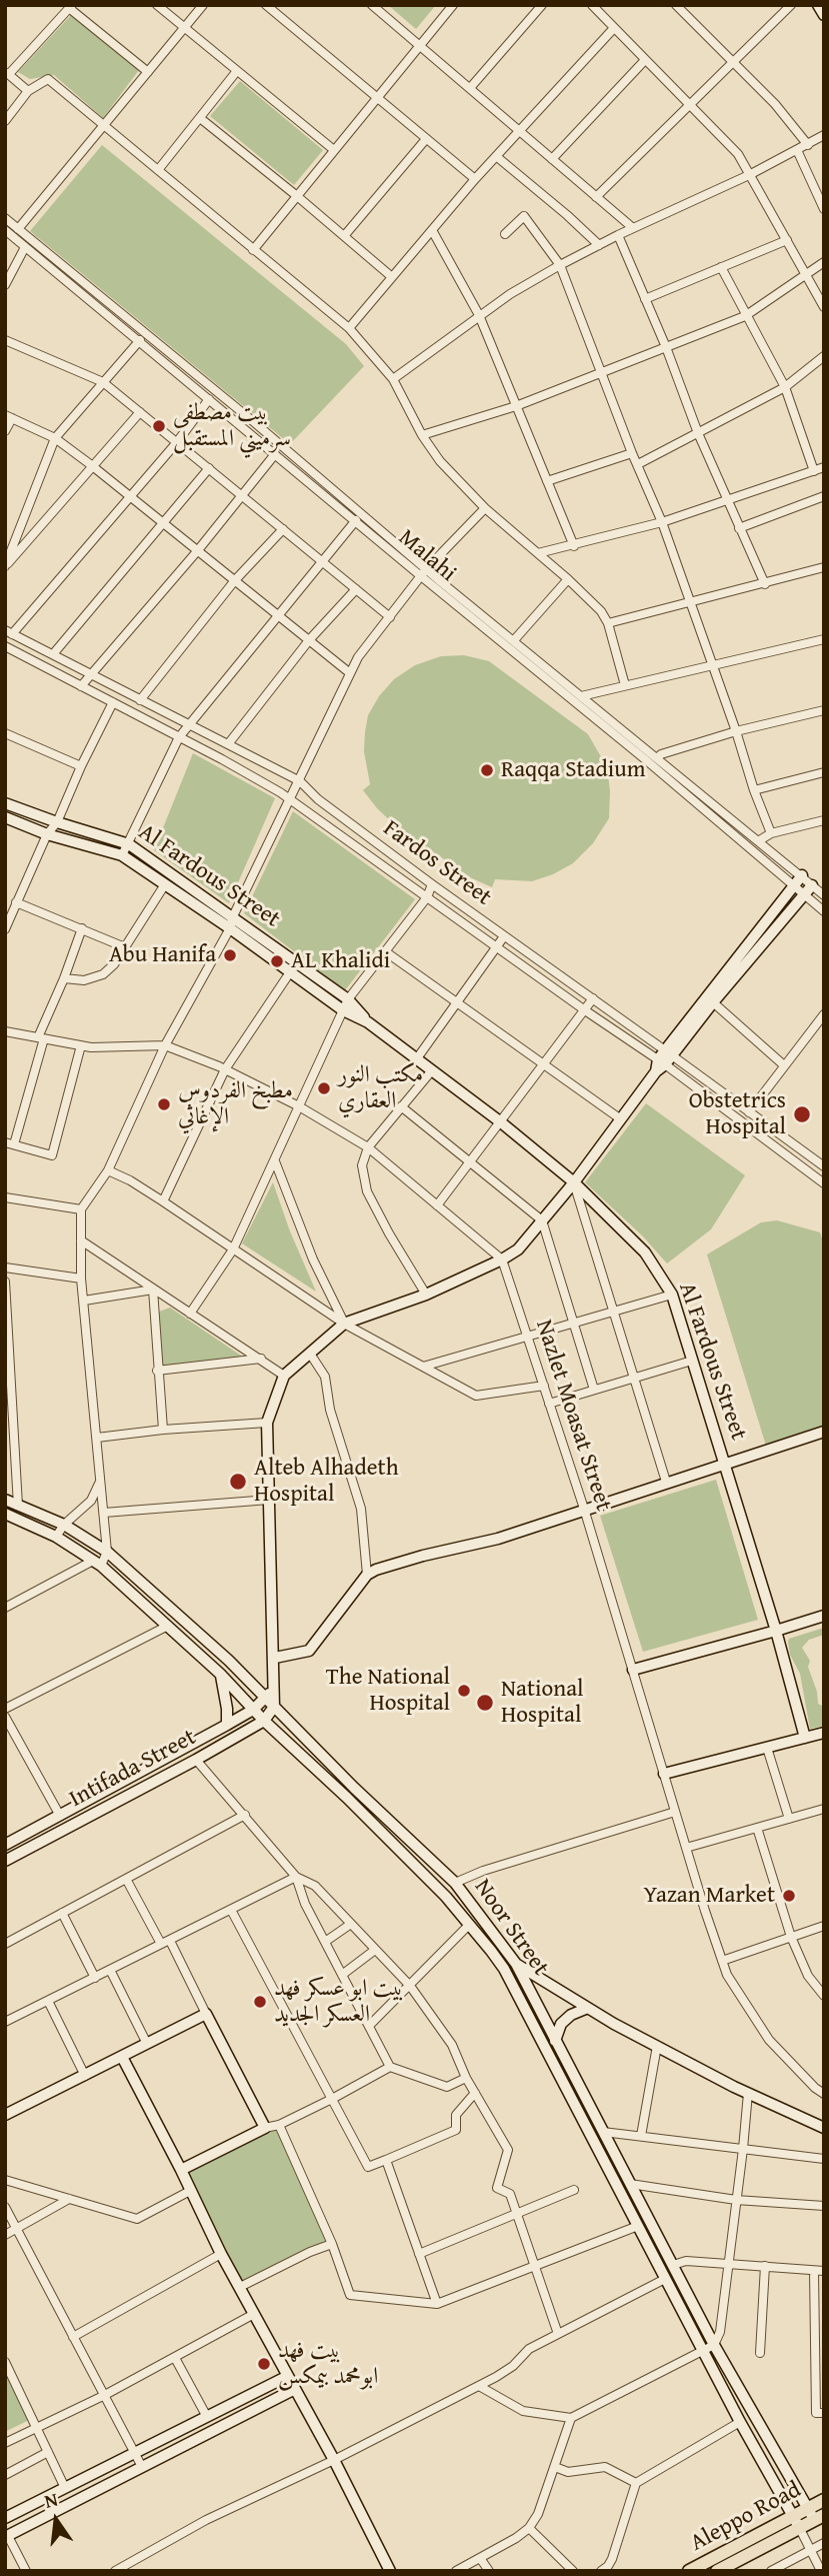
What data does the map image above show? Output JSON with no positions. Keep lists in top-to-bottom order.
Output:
{
  "streets": {
    "main road": [
      "Al Fardous Street",
      "Intifada Street",
      "Noor Street",
      "Aleppo Road"
    ],
    "street": ["Malahi", "Fardos Street", "Nazlet Moasat Street"]
  },
  "crossings": [
    ["Intifada Street", "Noor Street"],
    ["Noor Street", "Aleppo Road"]
  ],
  "places": [
    "بيت مصطفى سرميني المستقبل",
    "Raqqa Stadium",
    "Abu Hanifa",
    "AL Khalidi",
    "مكتب النور العقاري",
    "مطبخ الفردوس الإغاثي",
    "Obstetrics Hospital",
    "Alteb Alhadeth Hospital",
    "The National Hospital",
    "National Hospital",
    "Yazan Market",
    "بيت ابو عسكر فهد العسكر الجديد",
    "بيت فهد ابومحمد بيمكس"
  ],
  "north": "top"
}
